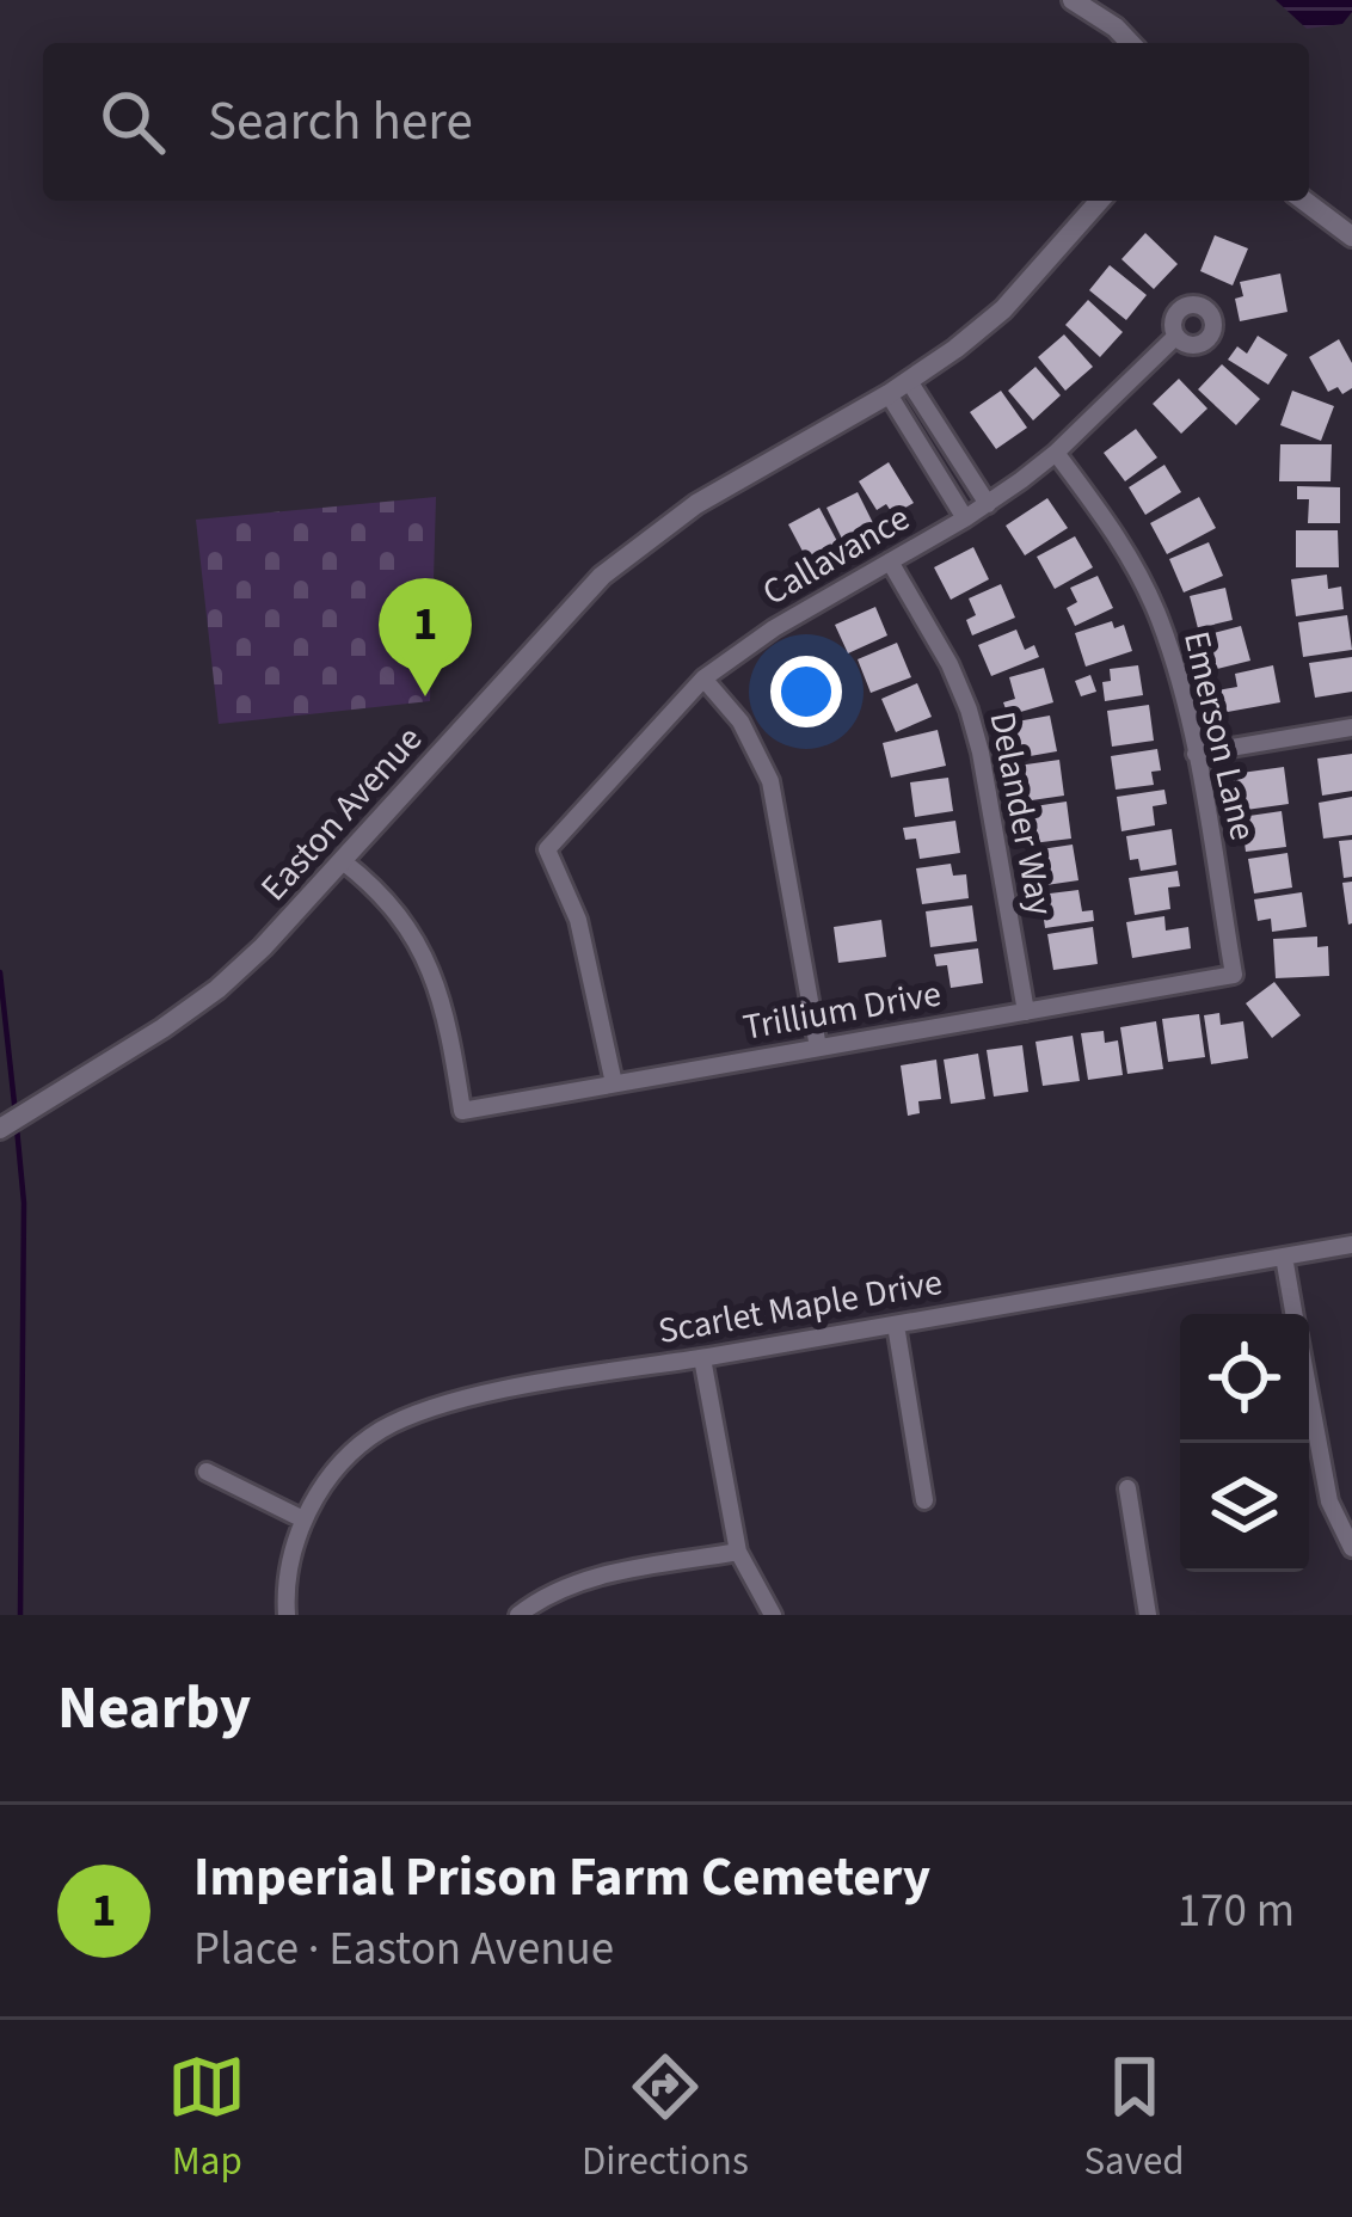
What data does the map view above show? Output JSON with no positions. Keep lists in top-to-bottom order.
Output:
{
  "streets": {
    "street": [
      "Callavance",
      "Emerson Lane",
      "Easton Avenue",
      "Delander Way",
      "Trillium Drive",
      "Scarlet Maple Drive"
    ]
  },
  "crossings": [
    ["Callavance", "Emerson Lane"],
    ["Callavance", "Delander Way"],
    ["Callavance", "Trillium Drive"],
    ["Emerson Lane", "Trillium Drive"],
    ["Easton Avenue", "Trillium Drive"],
    ["Delander Way", "Trillium Drive"]
  ],
  "page": {
    "search": "Search here",
    "pins": "1",
    "heading": "Nearby",
    "list": [
      {
        "mark": "1",
        "name": "Imperial Prison Farm Cemetery",
        "note": "Place · Easton Avenue",
        "value": "170 m"
      }
    ],
    "nav": ["Map", "Directions", "Saved"]
  }
}
